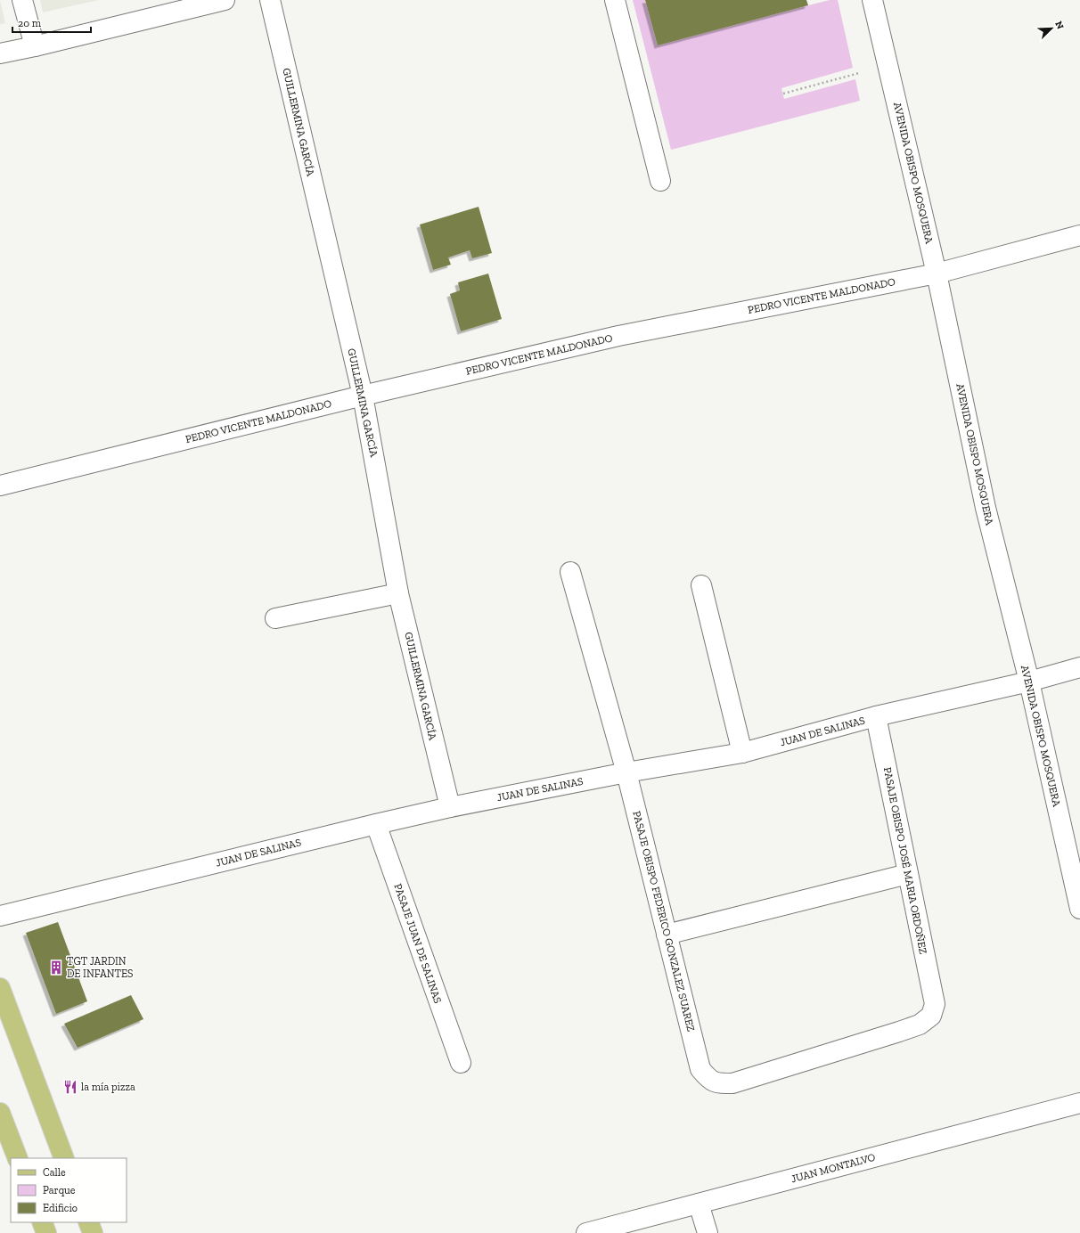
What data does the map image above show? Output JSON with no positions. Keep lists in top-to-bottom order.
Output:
{
  "streets": {
    "street": [
      "GUILLERMINA GARCÍA",
      "AVENIDA OBISPO MOSQUERA",
      "PEDRO VICENTE MALDONADO",
      "JUAN DE SALINAS",
      "PASAJE OBISPO JOSÉ MARIA ORDOÑEZ",
      "PASAJE OBISPO FEDERICO GONZALEZ SUAREZ",
      "PASAJE JUAN DE SALINAS",
      "JUAN MONTALVO"
    ]
  },
  "crossings": [
    ["GUILLERMINA GARCÍA", "PEDRO VICENTE MALDONADO"],
    ["GUILLERMINA GARCÍA", "JUAN DE SALINAS"],
    ["AVENIDA OBISPO MOSQUERA", "PEDRO VICENTE MALDONADO"],
    ["AVENIDA OBISPO MOSQUERA", "JUAN DE SALINAS"],
    ["JUAN DE SALINAS", "PASAJE OBISPO JOSÉ MARIA ORDOÑEZ"],
    ["JUAN DE SALINAS", "PASAJE OBISPO FEDERICO GONZALEZ SUAREZ"],
    ["JUAN DE SALINAS", "PASAJE JUAN DE SALINAS"],
    ["PASAJE OBISPO JOSÉ MARIA ORDOÑEZ", "PASAJE OBISPO FEDERICO GONZALEZ SUAREZ"]
  ],
  "places": {
    "building": ["TGT JARDIN DE INFANTES"],
    "restaurant": ["la mía pizza"]
  },
  "legend": ["Calle", "Parque", "Edificio"],
  "scale_bar": "20 m",
  "north": "top right"
}
